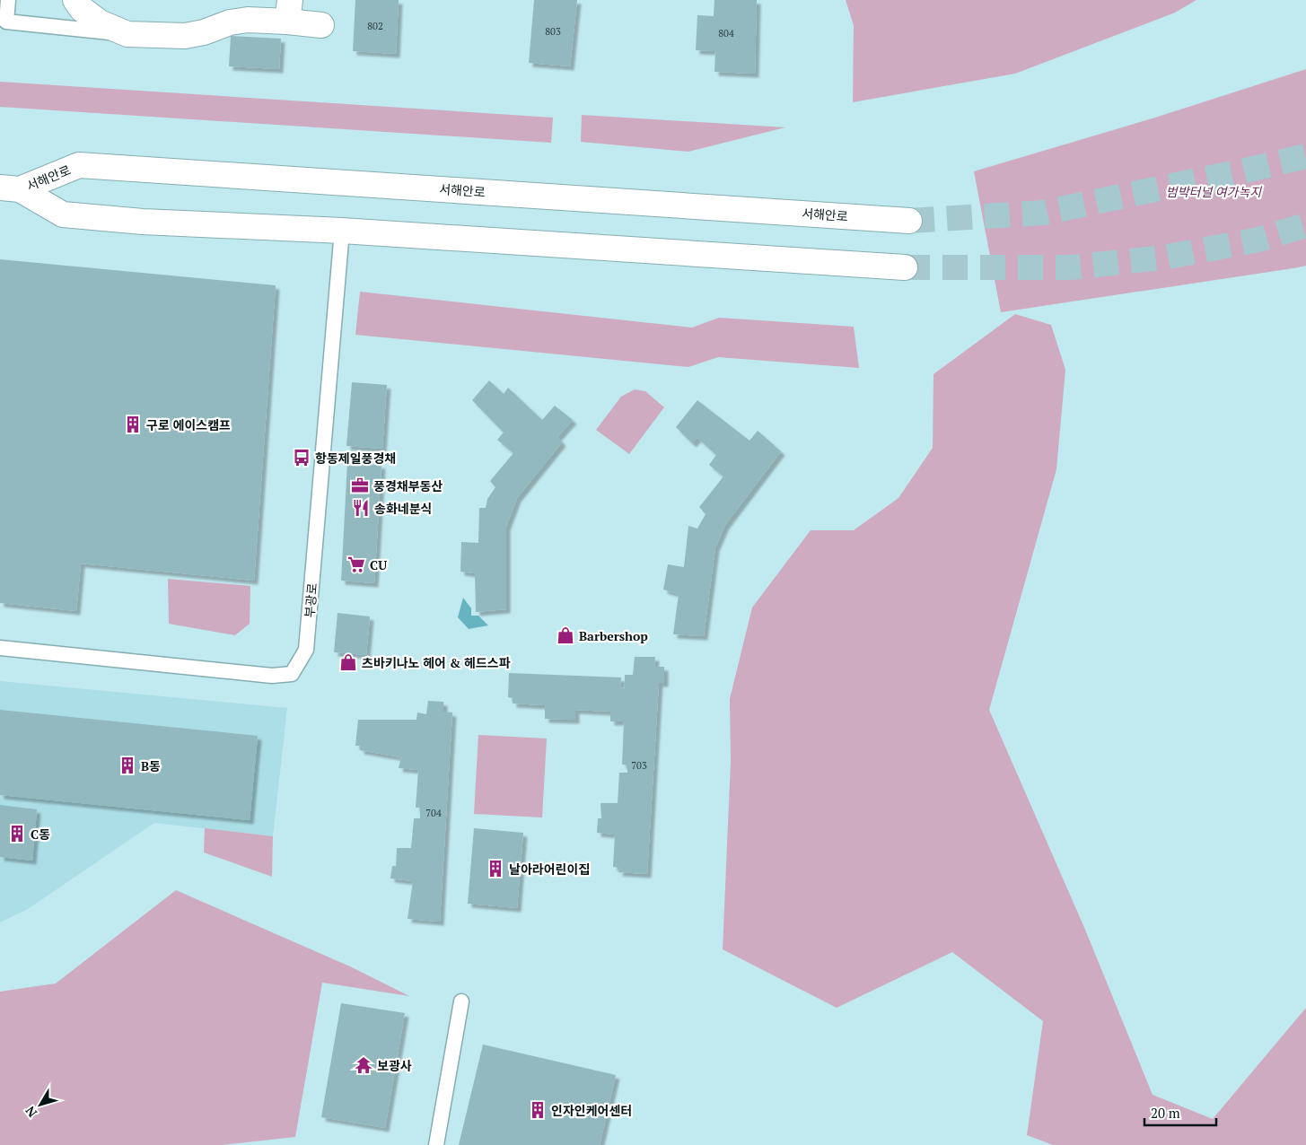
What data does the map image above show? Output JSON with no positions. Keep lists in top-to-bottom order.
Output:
{
  "streets": {
    "main road": ["서해안로"],
    "lane": ["부광로"]
  },
  "crossings": [
    ["서해안로", "부광로"]
  ],
  "parks": ["범박터널 여가녹지"],
  "places": {
    "building": [
      "구로 에이스캠프",
      "B동",
      "C동",
      "날아라어린이집",
      "인자인케어센터"
    ],
    "bus stop": ["항동제일풍경채"],
    "office": ["풍경채부동산"],
    "restaurant": ["송화네분식"],
    "supermarket": ["CU"],
    "shop": ["Barbershop", "츠바키나노 헤어 & 헤드스파"],
    "temple": ["보광사"]
  },
  "house_numbers": [
    "802",
    "803",
    "804",
    "703",
    "704"
  ],
  "scale_bar": "20 m",
  "north": "bottom left"
}
